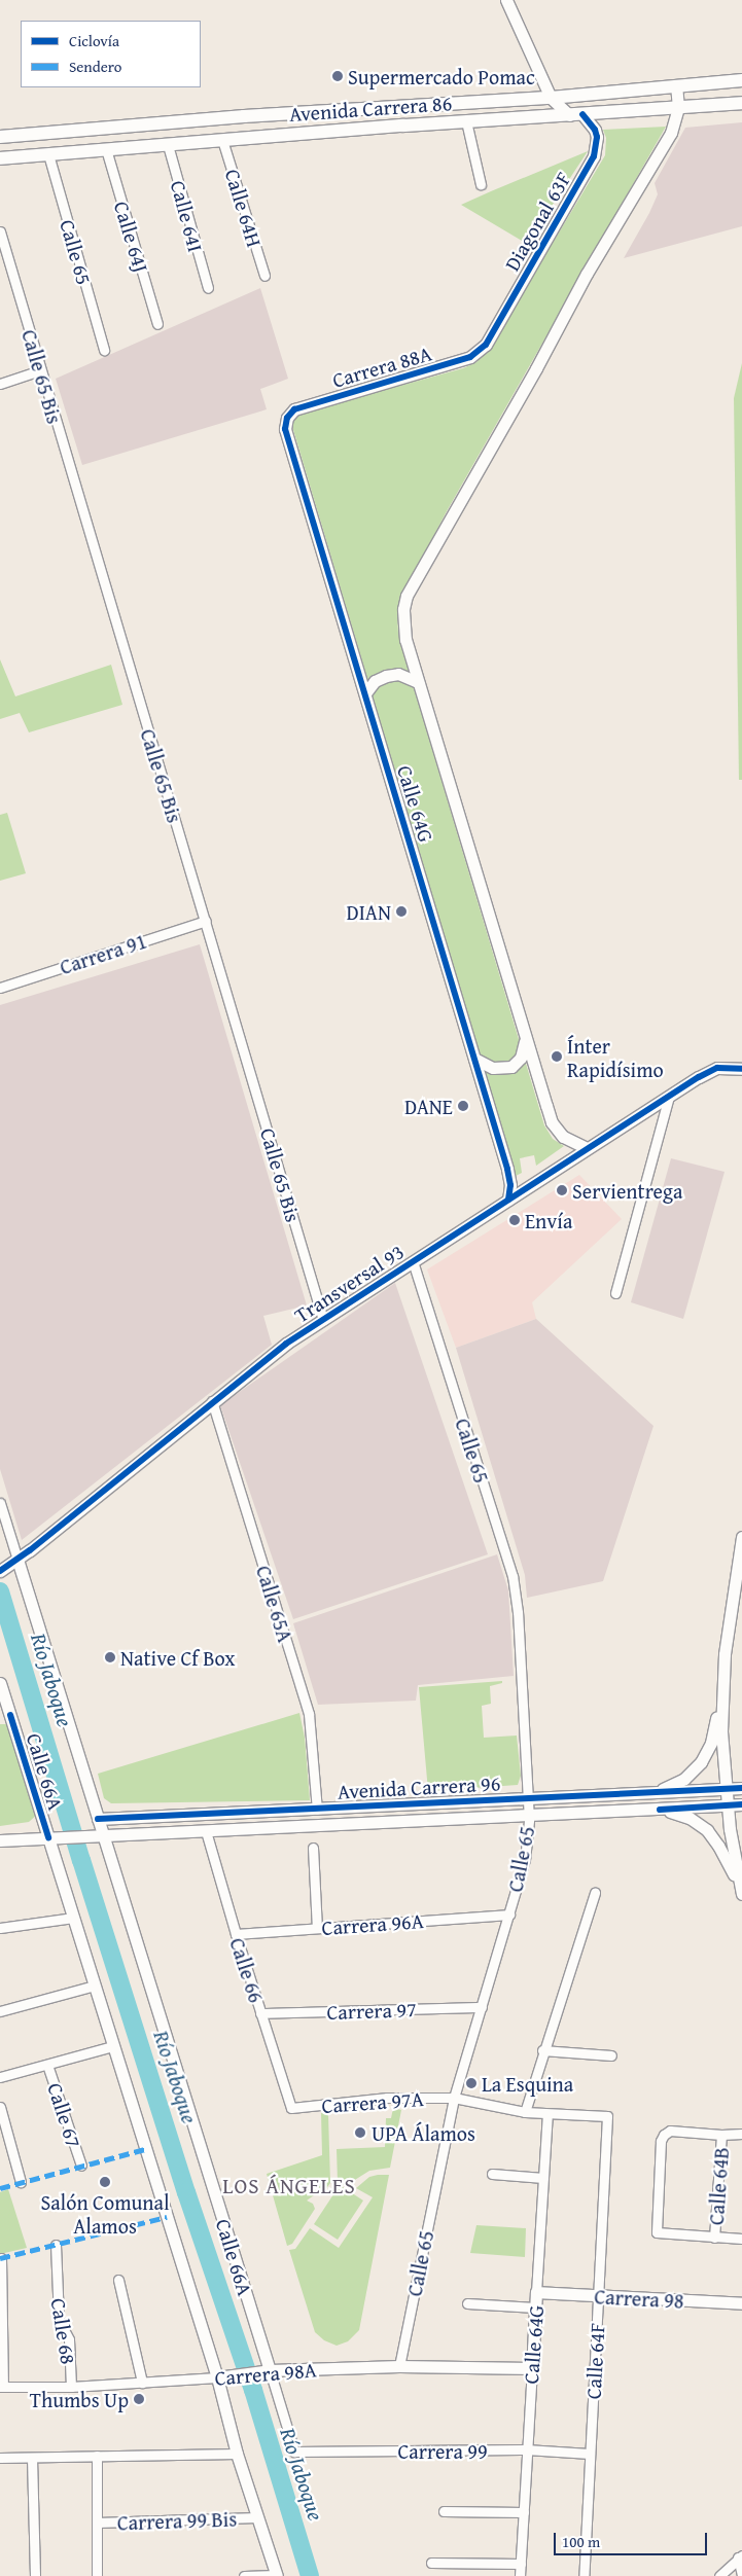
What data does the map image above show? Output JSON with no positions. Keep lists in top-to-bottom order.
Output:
{
  "streets": {
    "main road": ["Avenida Carrera 86"],
    "street": [
      "Calle 64H",
      "Calle 64I",
      "Diagonal 63F",
      "Calle 64J",
      "Calle 65",
      "Carrera 88A",
      "Calle 65 Bis",
      "Calle 64G",
      "Carrera 91",
      "Transversal 93",
      "Calle 65A",
      "Calle 66A",
      "Avenida Carrera 96",
      "Carrera 96A",
      "Calle 66",
      "Carrera 97",
      "Carrera 97A",
      "Calle 67",
      "Calle 64B",
      "Carrera 98",
      "Calle 68",
      "Calle 64F",
      "Carrera 98A",
      "Carrera 99",
      "Carrera 99 Bis"
    ]
  },
  "crossings": [
    ["Avenida Carrera 86", "Calle 64H"],
    ["Avenida Carrera 86", "Calle 64I"],
    ["Avenida Carrera 86", "Diagonal 63F"],
    ["Avenida Carrera 86", "Calle 64J"],
    ["Avenida Carrera 86", "Calle 65"],
    ["Avenida Carrera 86", "Calle 64G"],
    ["Diagonal 63F", "Carrera 88A"],
    ["Calle 65", "Transversal 93"],
    ["Calle 65", "Avenida Carrera 96"],
    ["Calle 65", "Carrera 96A"],
    ["Calle 65", "Carrera 97"],
    ["Calle 65", "Carrera 97A"],
    ["Calle 65", "Carrera 98A"],
    ["Carrera 88A", "Calle 64G"],
    ["Calle 65 Bis", "Carrera 91"],
    ["Calle 65 Bis", "Transversal 93"],
    ["Calle 64G", "Transversal 93"],
    ["Calle 64G", "Carrera 97A"],
    ["Calle 64G", "Carrera 98"],
    ["Calle 64G", "Carrera 98A"],
    ["Calle 64G", "Carrera 99"],
    ["Transversal 93", "Calle 65A"],
    ["Transversal 93", "Calle 66A"],
    ["Calle 65A", "Avenida Carrera 96"],
    ["Calle 66A", "Avenida Carrera 96"],
    ["Calle 66A", "Carrera 98A"],
    ["Calle 66A", "Carrera 99"],
    ["Calle 66A", "Carrera 99 Bis"],
    ["Avenida Carrera 96", "Calle 66"],
    ["Carrera 96A", "Calle 66"],
    ["Calle 66", "Carrera 97"],
    ["Calle 66", "Carrera 97A"],
    ["Carrera 97A", "Calle 64F"],
    ["Carrera 98", "Calle 64F"],
    ["Calle 68", "Carrera 98A"],
    ["Calle 64F", "Carrera 99"]
  ],
  "districts": ["LOS ÁNGELES"],
  "water": ["Río Jaboque"],
  "places": [
    "Supermercado Pomac",
    "DIAN",
    "Ínter Rapidísimo",
    "DANE",
    "Servientrega",
    "Envía",
    "Native Cf Box",
    "La Esquina",
    "UPA Álamos",
    "Salón Comunal Alamos",
    "Thumbs Up"
  ],
  "legend": ["Ciclovía", "Sendero"],
  "scale_bar": "100 m"
}
